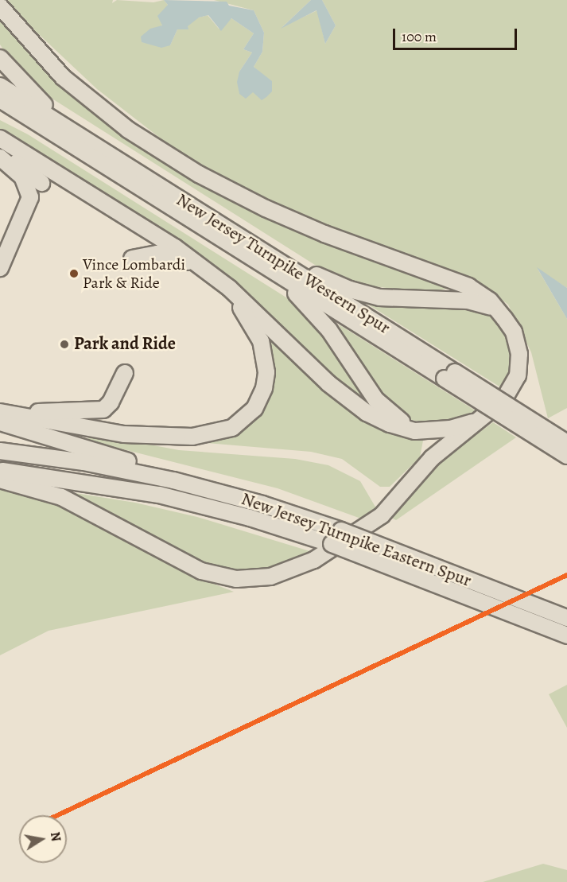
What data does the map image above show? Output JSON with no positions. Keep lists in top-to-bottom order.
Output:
{
  "streets": {
    "highway": ["New Jersey Turnpike Western Spur", "New Jersey Turnpike Eastern Spur"]
  },
  "places": ["Vince Lombardi Park & Ride", "Park and Ride"],
  "scale_bar": "100 m",
  "north": "right"
}
